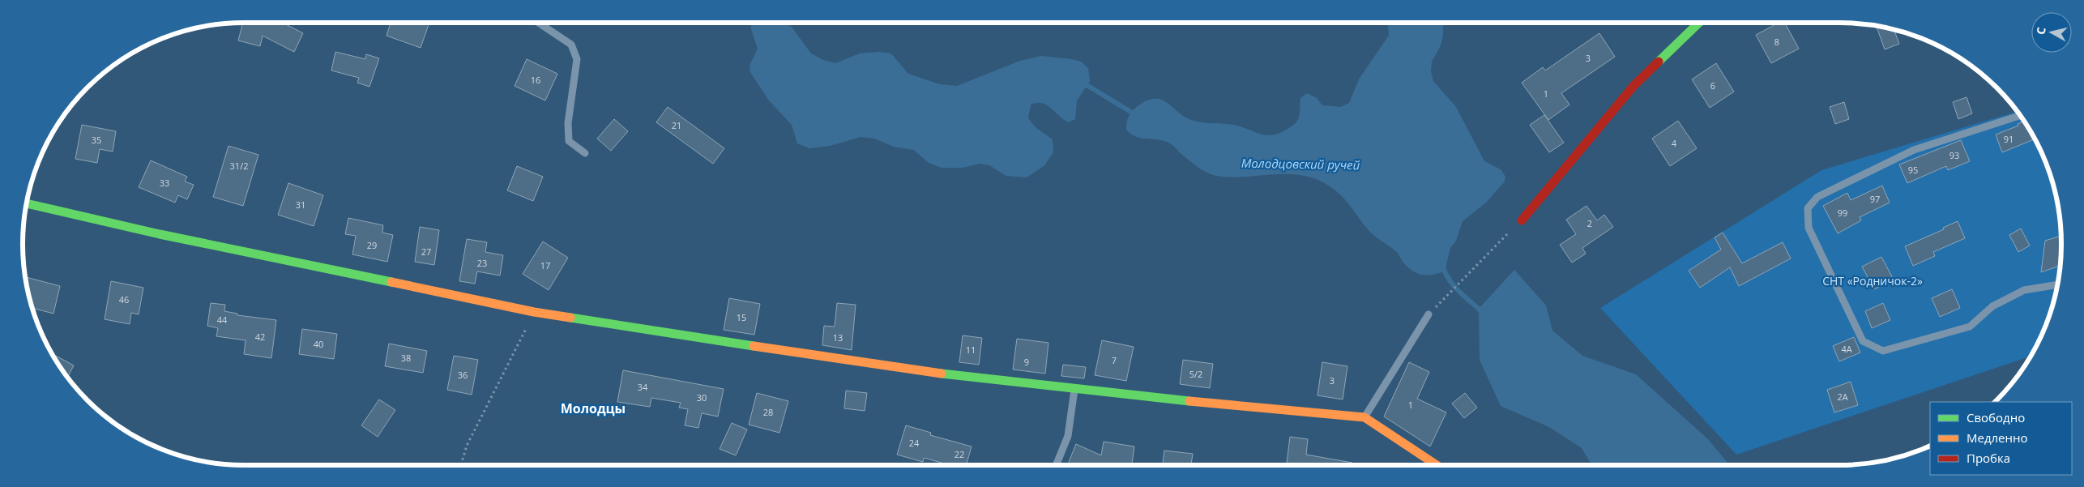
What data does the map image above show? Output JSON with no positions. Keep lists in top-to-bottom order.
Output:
{
  "districts": ["Молодцы"],
  "water": ["Молодцовский ручей"],
  "parks": ["СНТ «Родничок-2»"],
  "house_numbers": [
    "8",
    "3",
    "16",
    "6",
    "1",
    "21",
    "91",
    "35",
    "4",
    "93",
    "31/2",
    "95",
    "33",
    "97",
    "31",
    "99",
    "2",
    "29",
    "27",
    "23",
    "17",
    "46",
    "15",
    "44",
    "42",
    "13",
    "40",
    "4А",
    "11",
    "38",
    "7",
    "9",
    "5/2",
    "36",
    "3",
    "34",
    "2А",
    "30",
    "1",
    "28",
    "24",
    "22"
  ],
  "legend": ["Свободно", "Медленно", "Пробка"],
  "north": "left"
}
